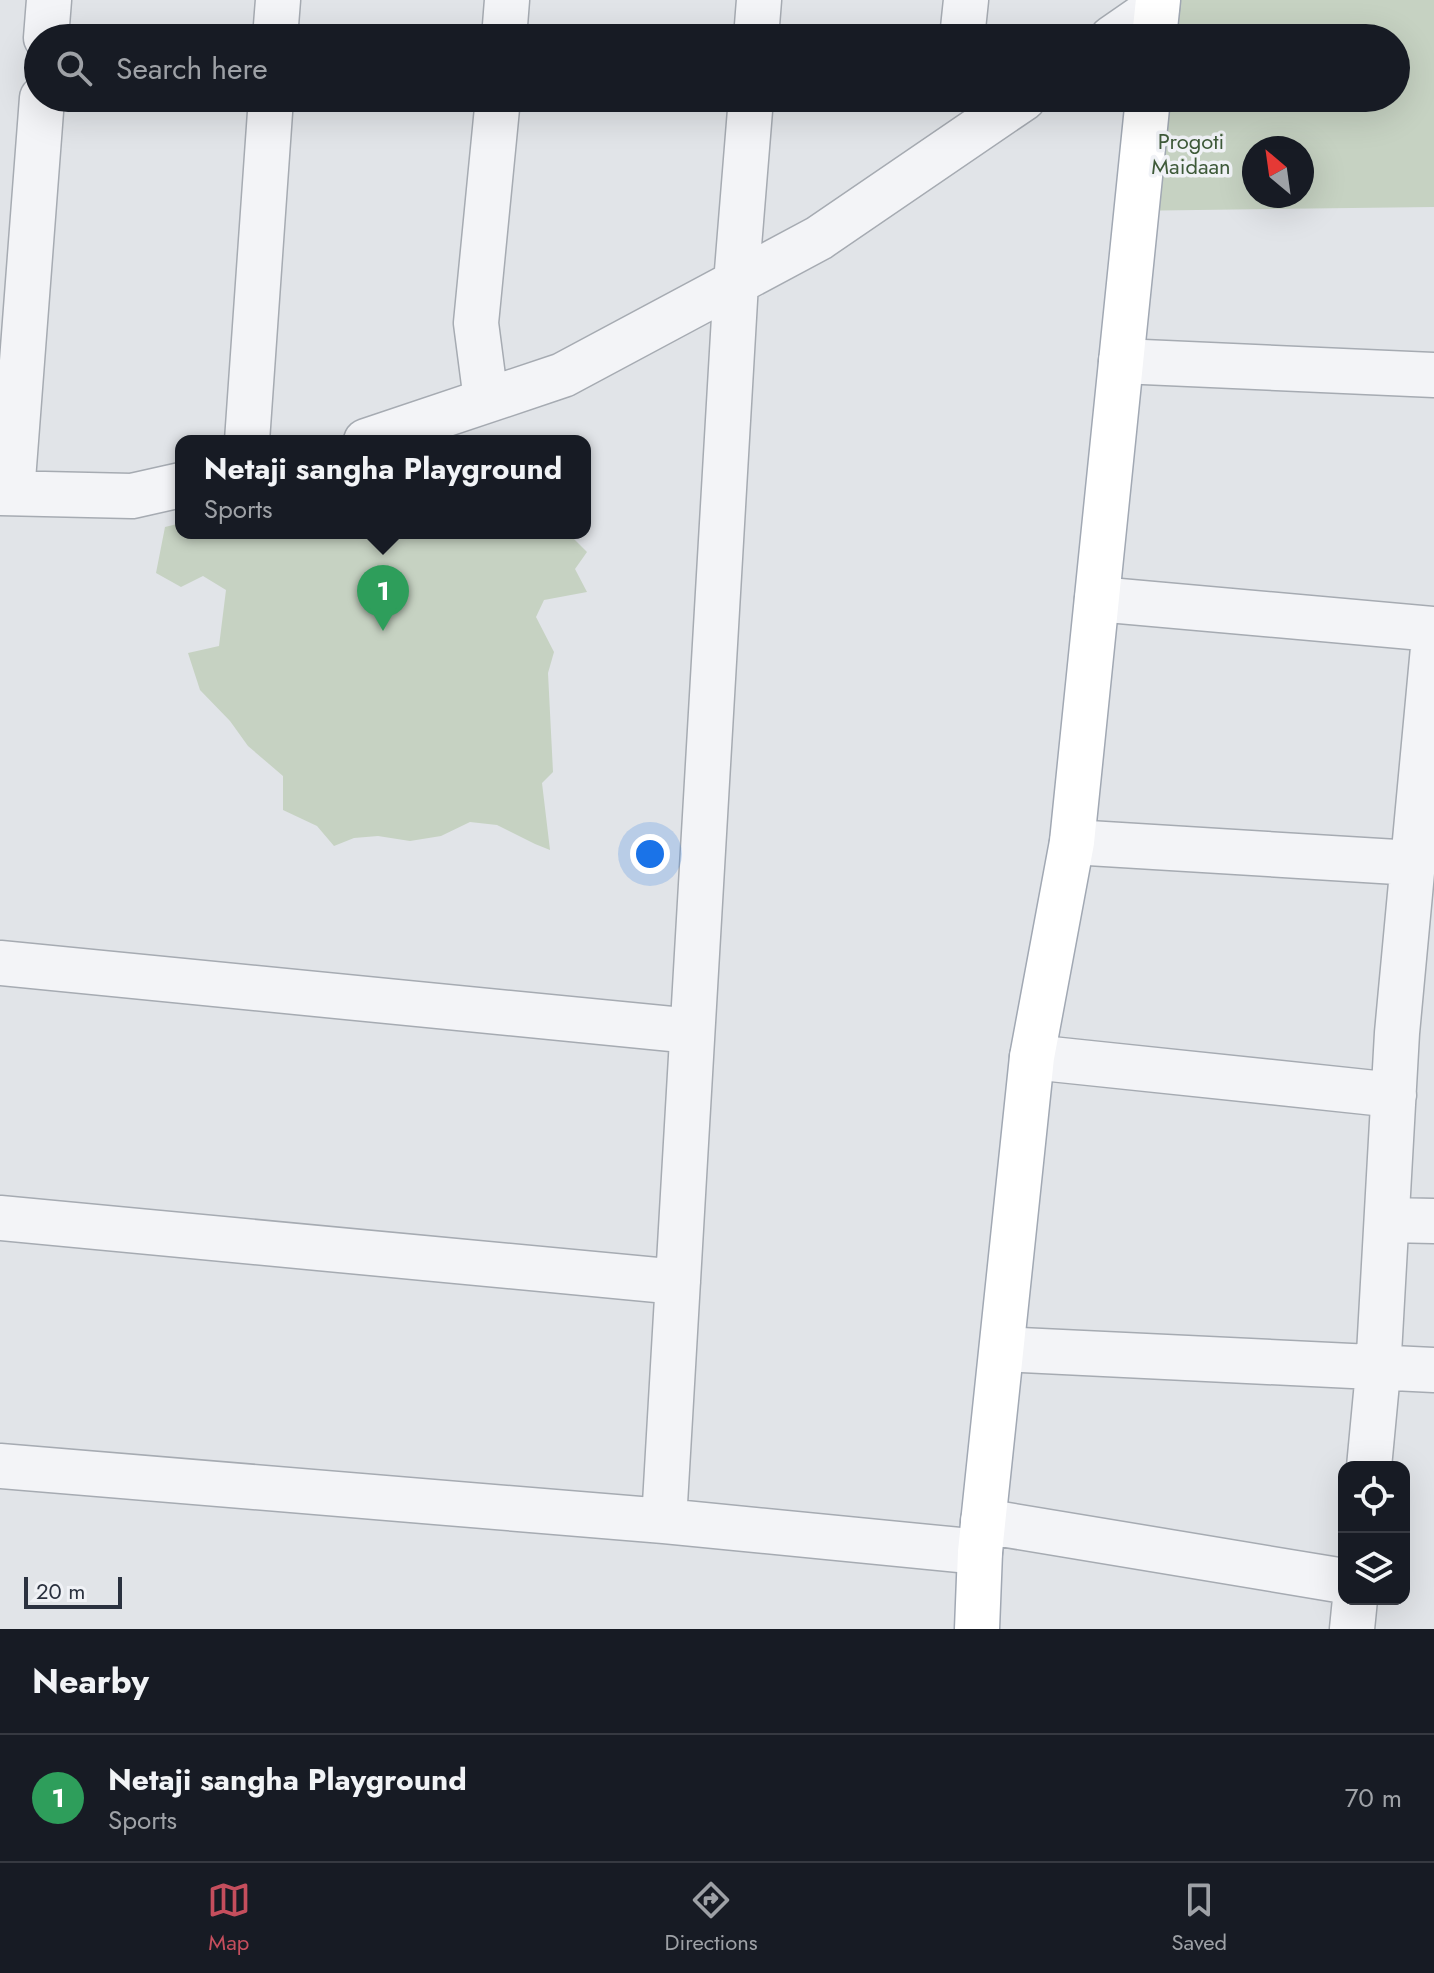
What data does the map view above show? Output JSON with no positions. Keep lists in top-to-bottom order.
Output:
{
  "parks": ["Progoti Maidaan"],
  "scale_bar": "20 m",
  "north": "top left",
  "page": {
    "search": "Search here",
    "popup": ["Netaji sangha Playground", "Sports"],
    "pins": "1",
    "scale": "20 m",
    "heading": "Nearby",
    "list": [
      {
        "mark": "1",
        "name": "Netaji sangha Playground",
        "note": "Sports",
        "value": "70 m"
      }
    ],
    "nav": ["Map", "Directions", "Saved"]
  }
}
